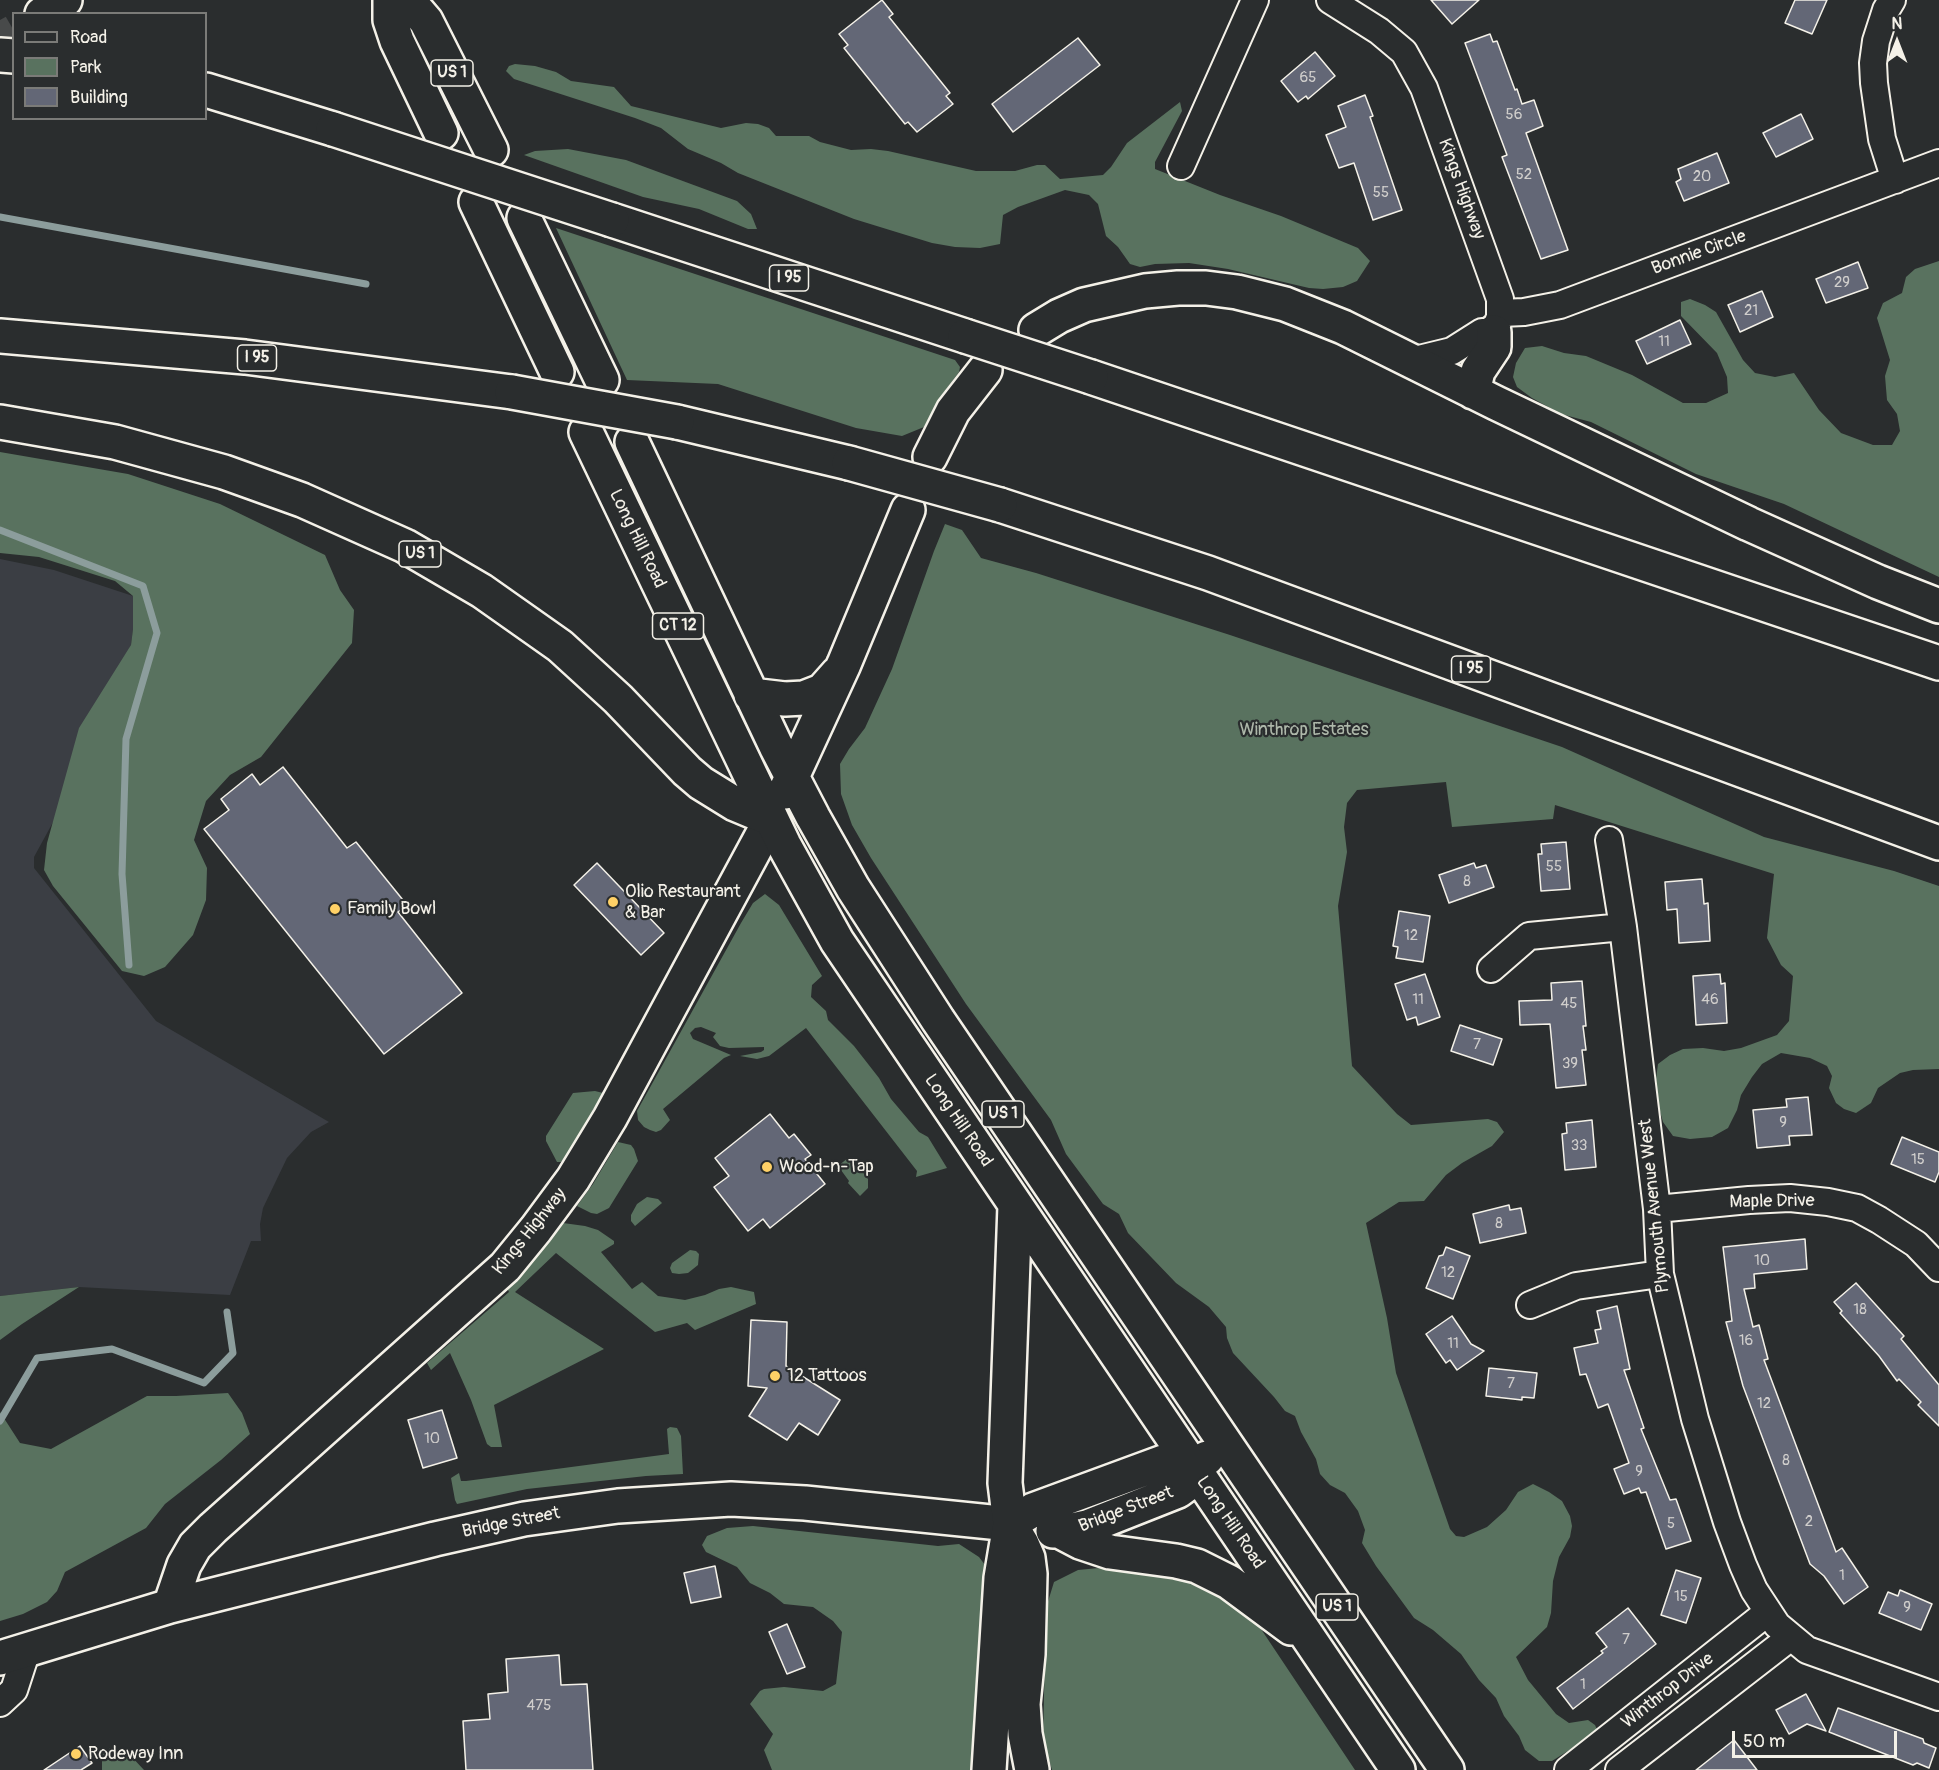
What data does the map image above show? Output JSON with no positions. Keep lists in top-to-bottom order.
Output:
{
  "streets": {
    "main road": [
      "US 1",
      "Kings Highway",
      "I 95",
      "Long Hill Road",
      "CT 12",
      "Bridge Street"
    ],
    "street": [
      "Bonnie Circle",
      "Maple Drive",
      "Plymouth Avenue West",
      "Winthrop Drive"
    ]
  },
  "crossings": [
    ["US 1", "Kings Highway"],
    ["US 1", "Long Hill Road"],
    ["Kings Highway", "Bonnie Circle"],
    ["Kings Highway", "Long Hill Road"],
    ["Kings Highway", "Bridge Street"],
    ["Long Hill Road", "Bridge Street"],
    ["Maple Drive", "Plymouth Avenue West"],
    ["Plymouth Avenue West", "Winthrop Drive"]
  ],
  "parks": ["Winthrop Estates"],
  "places": [
    "Olio Restaurant & Bar",
    "Family Bowl",
    "Wood-n-Tap",
    "12 Tattoos",
    "Rodeway Inn"
  ],
  "house_numbers": [
    "65",
    "56",
    "52",
    "20",
    "55",
    "29",
    "21",
    "11",
    "55",
    "8",
    "12",
    "11",
    "46",
    "45",
    "7",
    "39",
    "9",
    "33",
    "15",
    "8",
    "10",
    "12",
    "18",
    "16",
    "11",
    "7",
    "12",
    "10",
    "8",
    "9",
    "2",
    "5",
    "1",
    "15",
    "9",
    "7",
    "1",
    "475"
  ],
  "legend": ["Road", "Park", "Building"],
  "scale_bar": "50 m",
  "north": "top"
}
